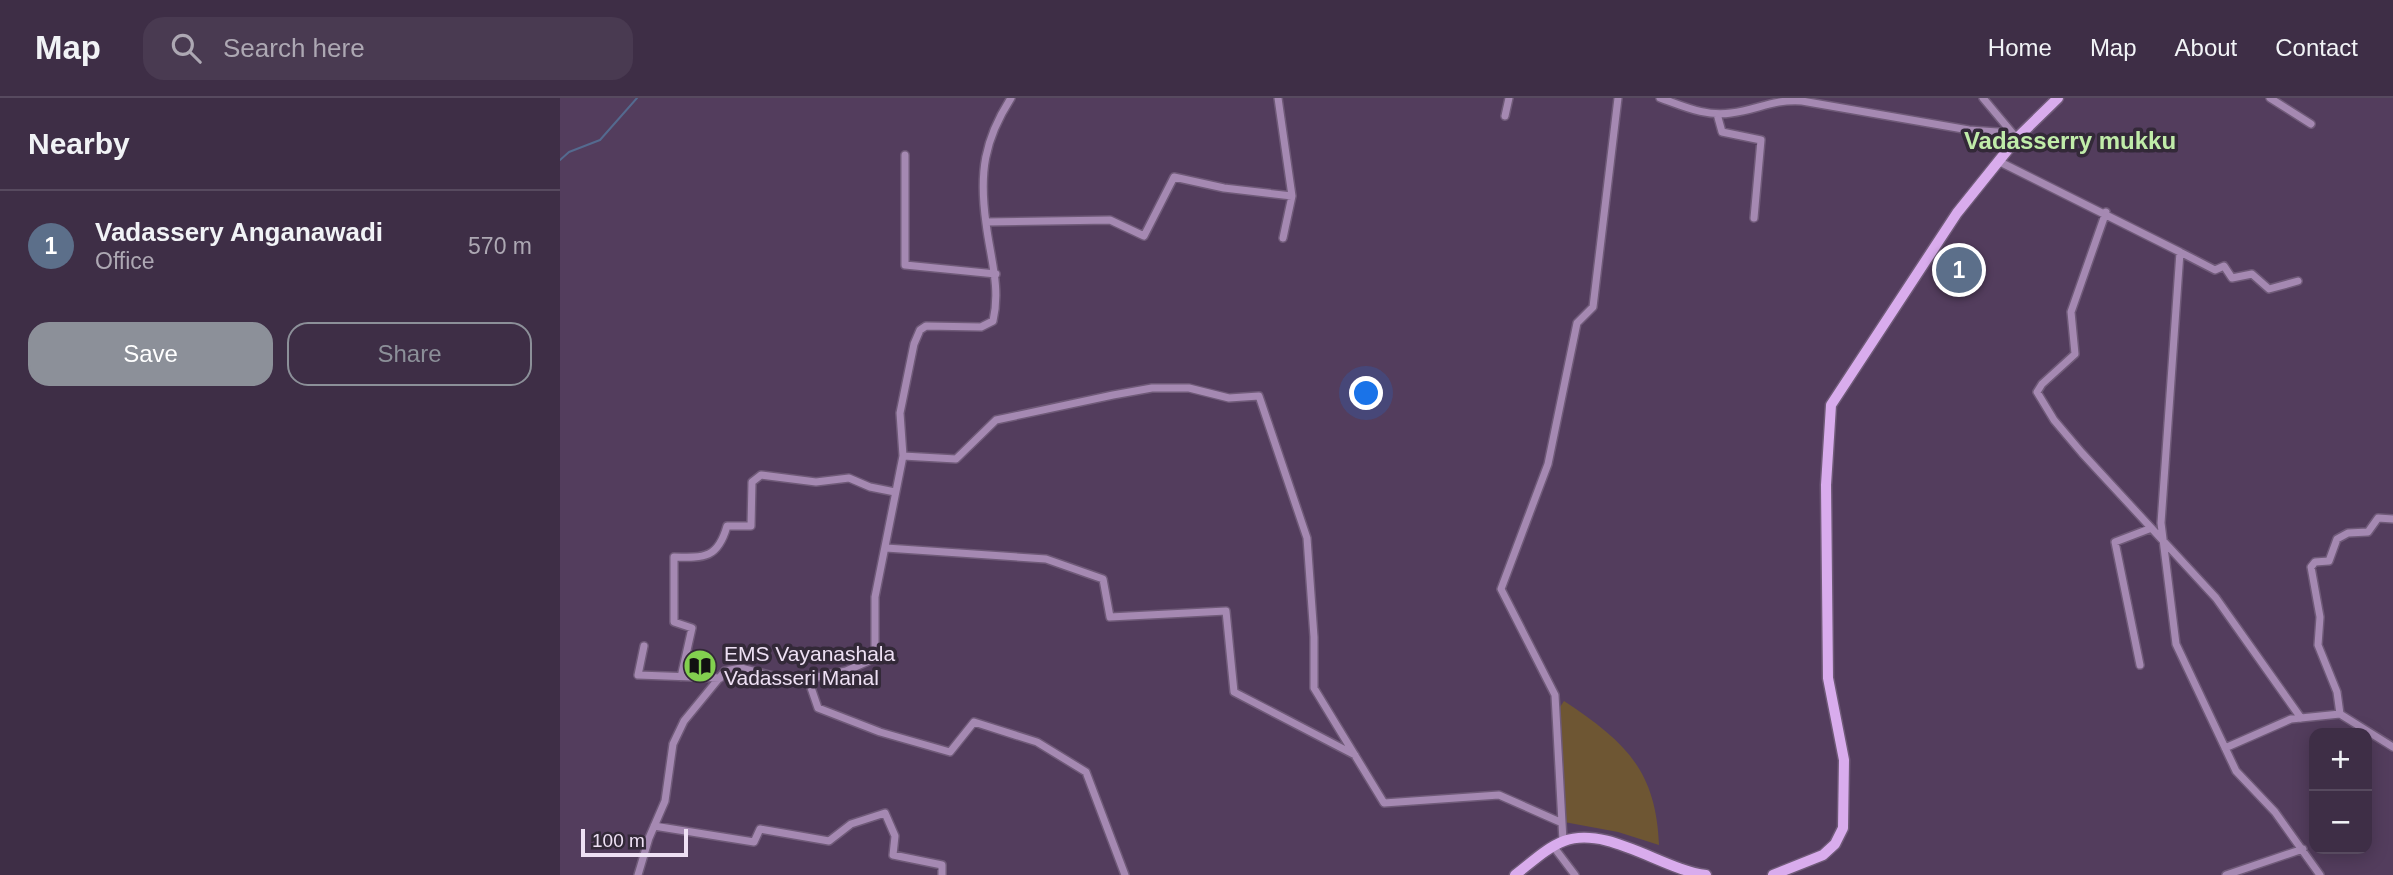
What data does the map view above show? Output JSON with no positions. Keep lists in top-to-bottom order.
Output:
{
  "districts": ["Vadasserry mukku"],
  "places": {
    "library": ["EMS Vayanashala Vadasseri Manal"]
  },
  "scale_bar": "100 m",
  "page": {
    "header": "Map",
    "search": "Search here",
    "nav": [
      "Home",
      "Map",
      "About",
      "Contact"
    ],
    "heading": "Nearby",
    "list": [
      {
        "mark": "1",
        "name": "Vadassery Anganawadi",
        "note": "Office",
        "value": "570 m"
      }
    ],
    "pins": "1",
    "buttons": ["Save", "Share"],
    "map_buttons": ["+", "−"],
    "scale": "100 m"
  }
}
